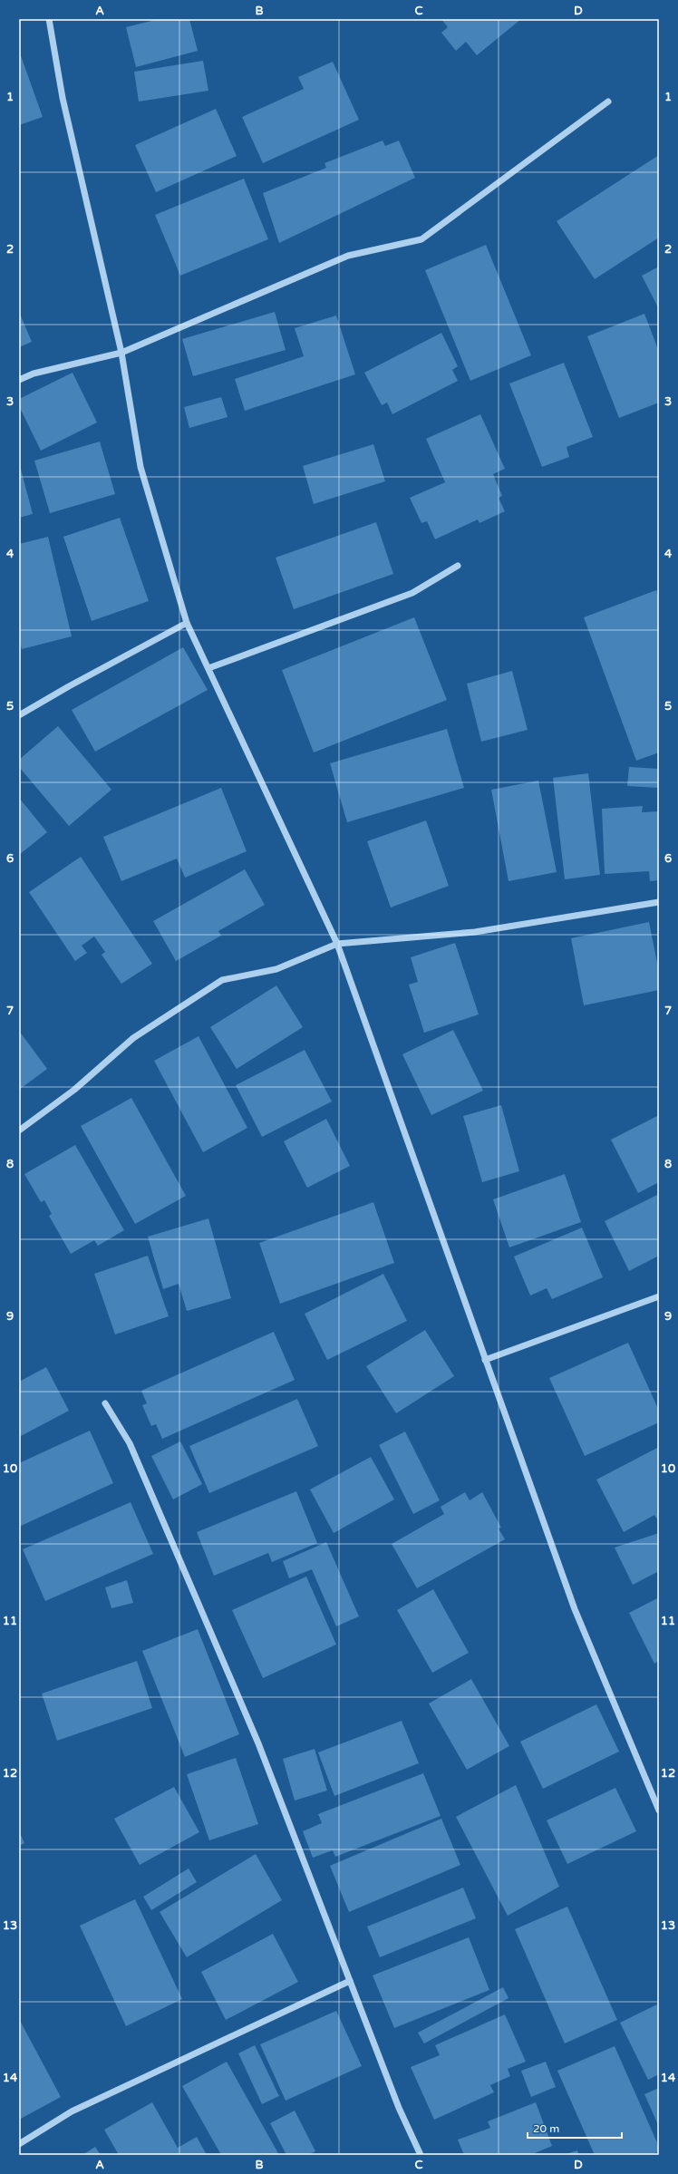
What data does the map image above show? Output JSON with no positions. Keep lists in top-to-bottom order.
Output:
{
  "scale_bar": "20 m",
  "grid": {
    "columns": [
      "A",
      "B",
      "C",
      "D"
    ],
    "rows": [
      "1",
      "2",
      "3",
      "4",
      "5",
      "6",
      "7",
      "8",
      "9",
      "10",
      "11",
      "12",
      "13",
      "14"
    ]
  }
}
